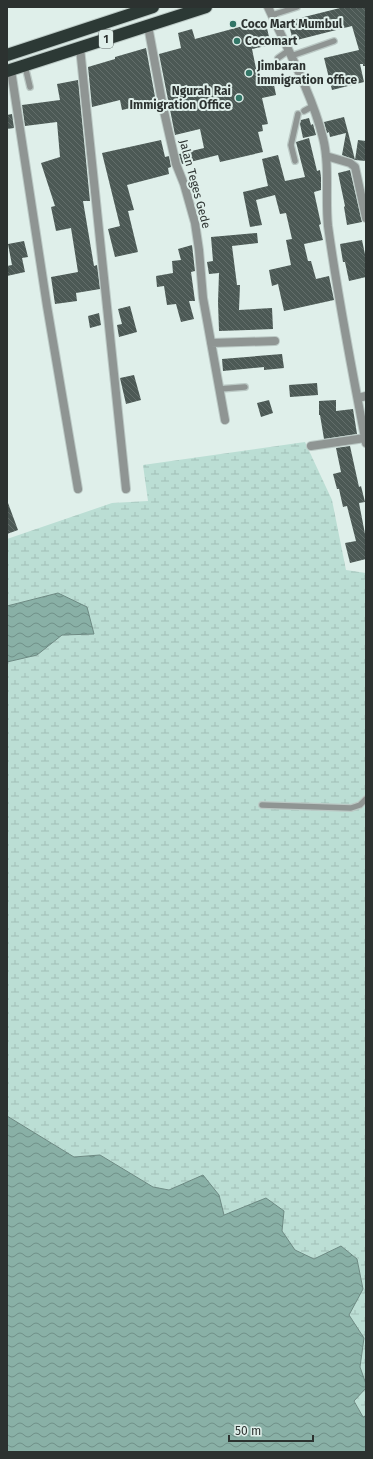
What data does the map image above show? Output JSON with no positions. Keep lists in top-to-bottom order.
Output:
{
  "streets": {
    "highway": ["1"],
    "street": ["Jalan Teges Gede"]
  },
  "crossings": [
    ["1", "Jalan Teges Gede"]
  ],
  "places": [
    "Coco Mart Mumbul",
    "Cocomart",
    "Jimbaran immigration office",
    "Ngurah Rai Immigration Office"
  ],
  "scale_bar": "50 m"
}
